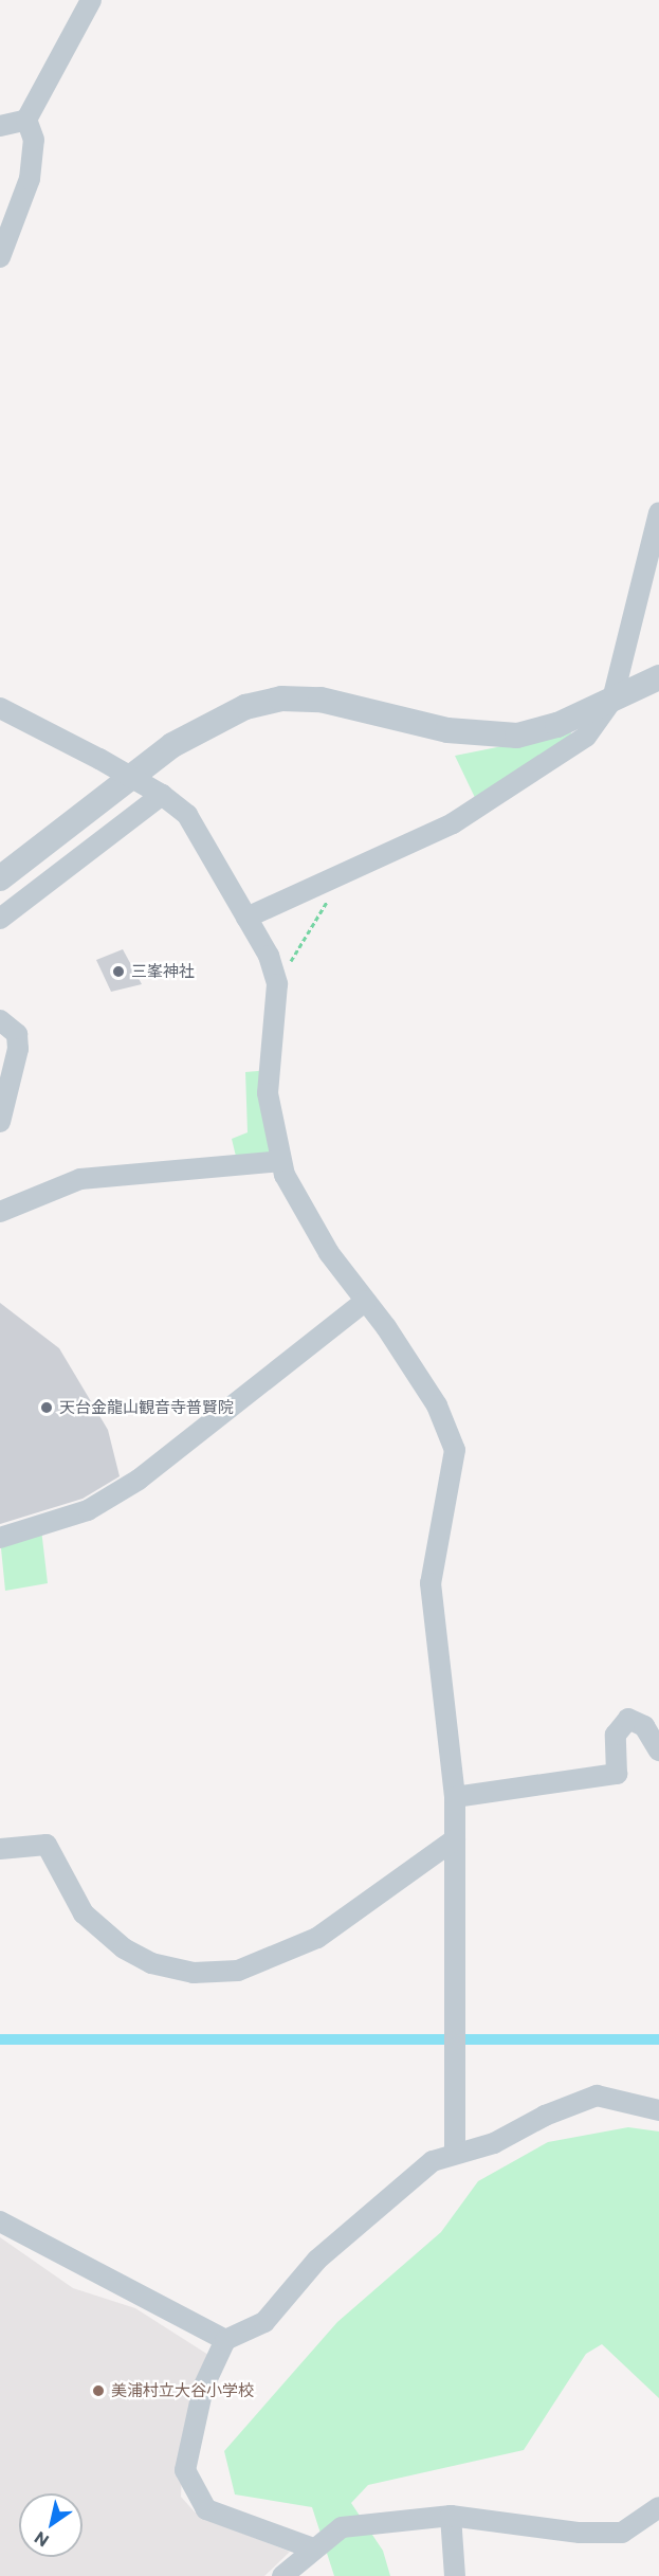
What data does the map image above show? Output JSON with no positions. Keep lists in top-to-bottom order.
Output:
{
  "places": ["三峯神社", "天台金龍山観音寺普賢院", "美浦村立大谷小学校"],
  "north": "bottom left"
}
